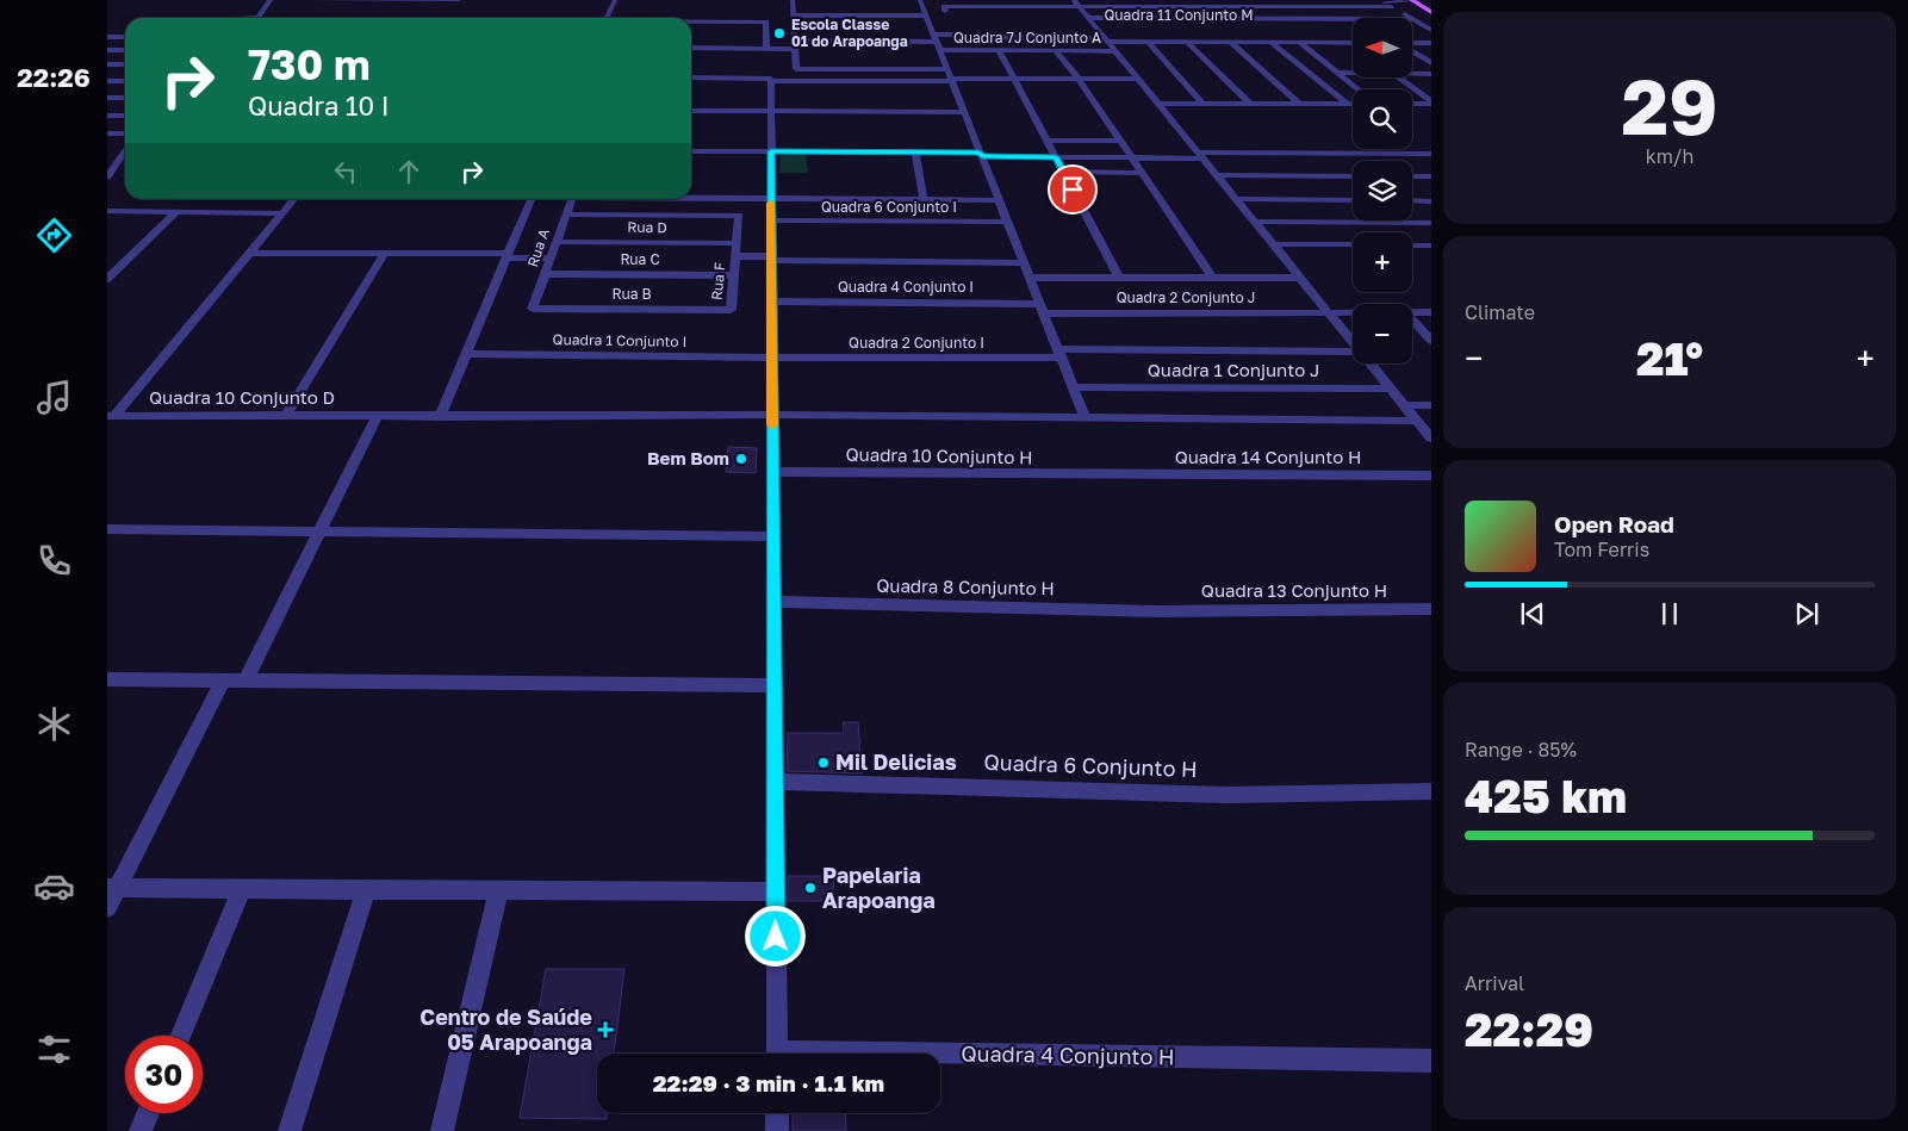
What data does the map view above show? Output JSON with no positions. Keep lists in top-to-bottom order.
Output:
{
  "streets": {
    "street": [
      "Quadra 7J Conjunto A",
      "Quadra 6 Conjunto I",
      "Rua D",
      "Rua A",
      "Rua C",
      "Rua F",
      "Quadra 4 Conjunto I",
      "Rua B",
      "Quadra 2 Conjunto J",
      "Quadra 1 Conjunto I",
      "Quadra 2 Conjunto I",
      "Quadra 1 Conjunto J",
      "Quadra 10 Conjunto D",
      "Quadra 10 Conjunto H",
      "Quadra 14 Conjunto H",
      "Quadra 8 Conjunto H",
      "Quadra 13 Conjunto H",
      "Quadra 6 Conjunto H",
      "Quadra 4 Conjunto H"
    ]
  },
  "crossings": [
    ["Rua D", "Rua A"],
    ["Rua D", "Rua F"],
    ["Rua A", "Rua C"],
    ["Rua A", "Rua F"],
    ["Rua A", "Rua B"],
    ["Rua C", "Rua F"],
    ["Rua F", "Rua B"],
    ["Quadra 4 Conjunto I", "Quadra 2 Conjunto J"],
    ["Quadra 1 Conjunto I", "Quadra 2 Conjunto I"],
    ["Quadra 2 Conjunto I", "Quadra 1 Conjunto J"],
    ["Quadra 10 Conjunto H", "Quadra 14 Conjunto H"],
    ["Quadra 8 Conjunto H", "Quadra 13 Conjunto H"]
  ],
  "places": {
    "other": [
      "Escola Classe 01 do Arapoanga",
      "Bem Bom",
      "Mil Delicias",
      "Papelaria Arapoanga"
    ],
    "health": ["Centro de Saúde 05 Arapoanga"]
  },
  "north": "left",
  "page": {
    "tabs": "22:26",
    "tile": [
      ["29", "km/h"],
      "Climate",
      ["Range · 85%", "425 km"],
      ["Arrival", "22:29"]
    ],
    "map_buttons": ["+", "−"],
    "turn": ["730 m", "Quadra 10 I"],
    "heat": ["−", "21°", "+"],
    "song": ["Open Road", "Tom Ferris"],
    "limit": "30",
    "trip": "22:29 · 3 min · 1.1 km"
  }
}
